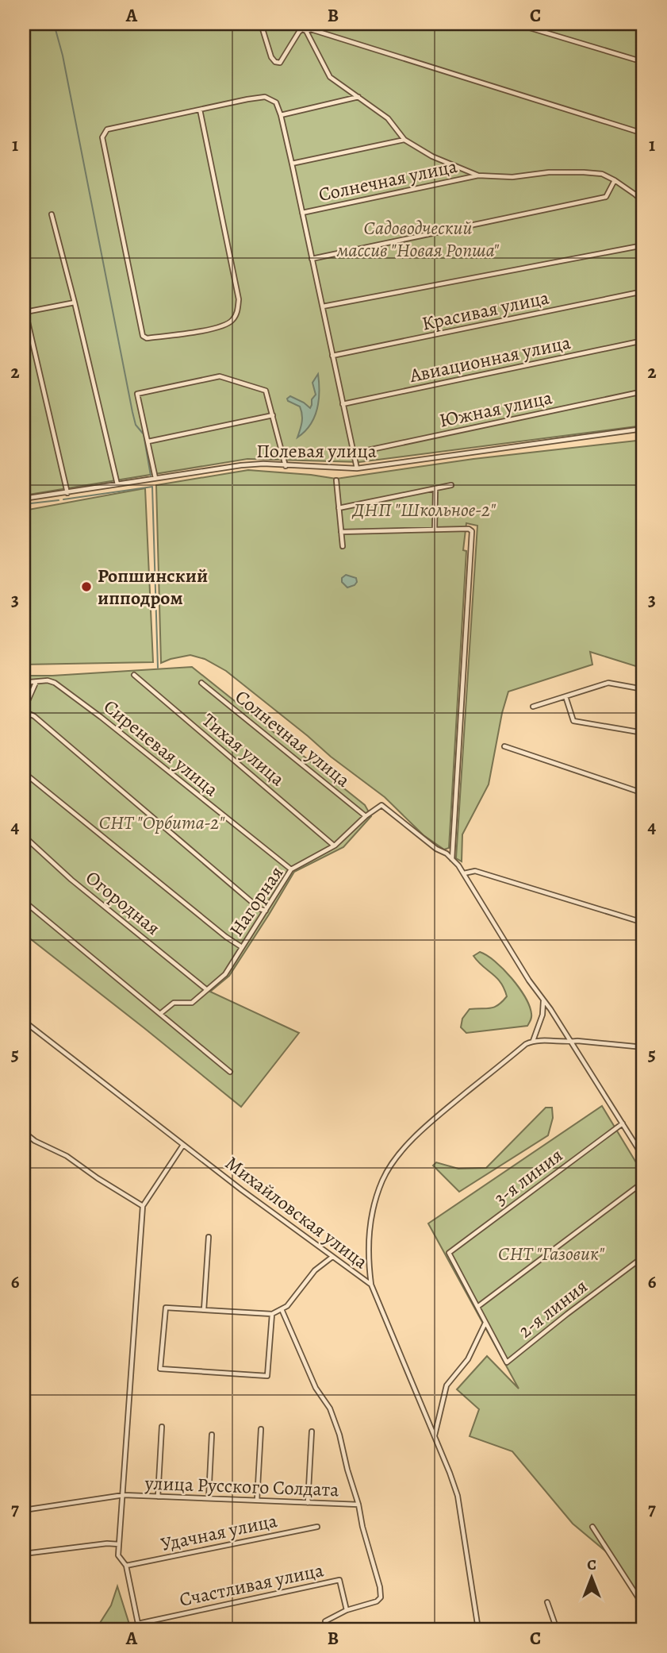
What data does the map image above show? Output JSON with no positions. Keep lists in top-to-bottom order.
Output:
{
  "streets": {
    "street": [
      "Солнечная улица",
      "Красивая улица",
      "Авиационная улица",
      "Южная улица",
      "Полевая улица",
      "Сиреневая улица",
      "Тихая улица",
      "Нагорная",
      "Огородная",
      "3-я линия",
      "Михайловская улица",
      "2-я линия",
      "улица Русского Солдата",
      "Удачная улица",
      "Счастливая улица"
    ]
  },
  "crossings": [
    ["Солнечная улица", "Нагорная"],
    ["Сиреневая улица", "Нагорная"],
    ["Тихая улица", "Нагорная"],
    ["Нагорная", "Огородная"],
    ["Удачная улица", "Счастливая улица"]
  ],
  "parks": [
    "Садоводческий массив \"Новая Ропша\"",
    "ДНП \"Школьное-2\"",
    "СНТ \"Орбита-2\"",
    "СНТ \"Газовик\""
  ],
  "places": ["Ропшинский ипподром"],
  "north": "top",
  "grid": {
    "columns": ["A", "B", "C"],
    "rows": [
      "1",
      "2",
      "3",
      "4",
      "5",
      "6",
      "7"
    ]
  }
}
